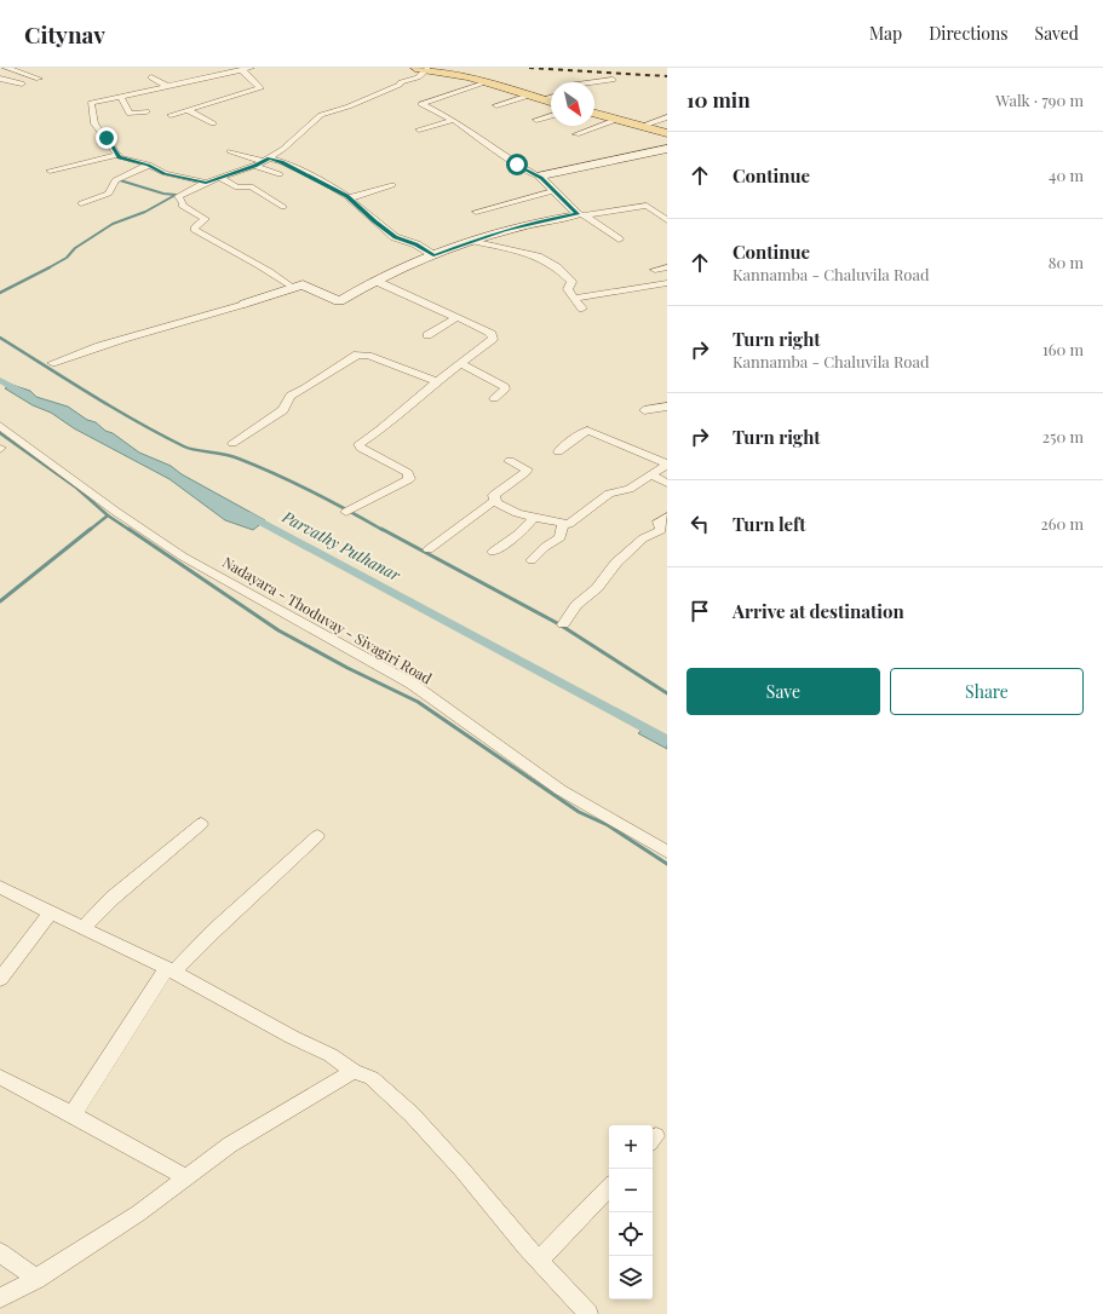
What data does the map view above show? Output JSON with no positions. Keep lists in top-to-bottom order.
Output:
{
  "streets": {
    "street": ["Nadayara - Thoduvay - Sivagiri Road"]
  },
  "water": ["Parvathy Puthanar"],
  "north": "bottom right",
  "page": {
    "header": "Citynav",
    "nav": ["Map", "Directions", "Saved"],
    "heading": ["10 min", "Walk · 790 m"],
    "list": [
      ["Continue", "40 m"],
      ["Continue", "Kannamba - Chaluvila Road", "80 m"],
      ["Turn right", "Kannamba - Chaluvila Road", "160 m"],
      ["Turn right", "250 m"],
      ["Turn left", "260 m"],
      "Arrive at destination"
    ],
    "buttons": ["Save", "Share"],
    "map_buttons": ["+", "−"]
  }
}
